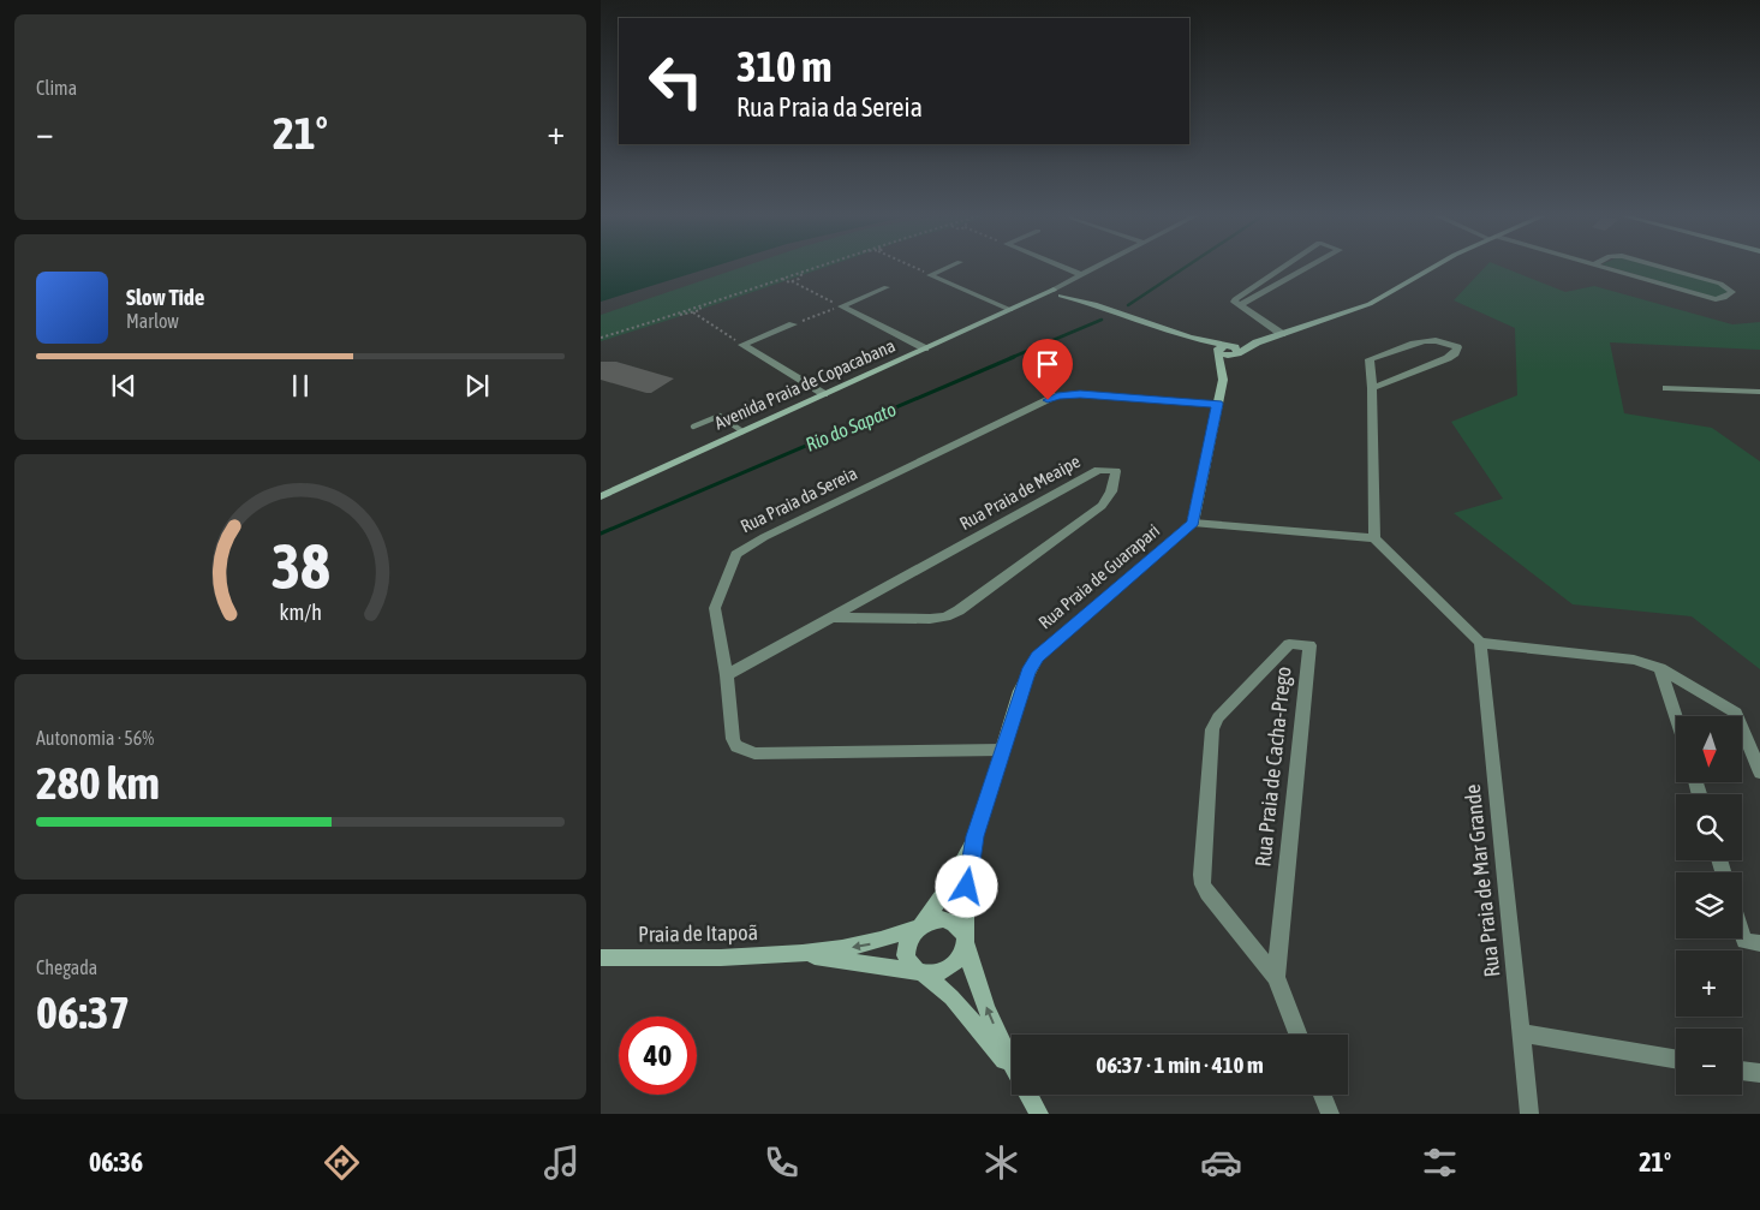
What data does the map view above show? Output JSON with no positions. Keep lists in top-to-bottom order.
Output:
{
  "streets": {
    "street": [
      "Avenida Praia de Copacabana",
      "Rua Praia de Meaipe",
      "Rua Praia da Sereia",
      "Rua Praia de Guarapari",
      "Rua Praia de Cacha-Prego",
      "Rua Praia de Mar Grande",
      "Praia de Itapoã"
    ]
  },
  "crossings": [
    ["Rua Praia de Meaipe", "Rua Praia da Sereia"],
    ["Rua Praia da Sereia", "Rua Praia de Guarapari"],
    ["Rua Praia de Guarapari", "Praia de Itapoã"]
  ],
  "water": ["Rio do Sapato"],
  "north": "bottom",
  "page": {
    "tile": [
      "Clima",
      ["Autonomia · 56%", "280 km"],
      ["Chegada", "06:37"]
    ],
    "turn": ["310 m", "Rua Praia da Sereia"],
    "heat": ["−", "21°", "+"],
    "song": ["Slow Tide", "Marlow"],
    "map_buttons": ["+", "−"],
    "limit": "40",
    "trip": "06:37 · 1 min · 410 m",
    "tabs": ["06:36", "21°"],
    "gauge": ["38", "km/h"]
  }
}
